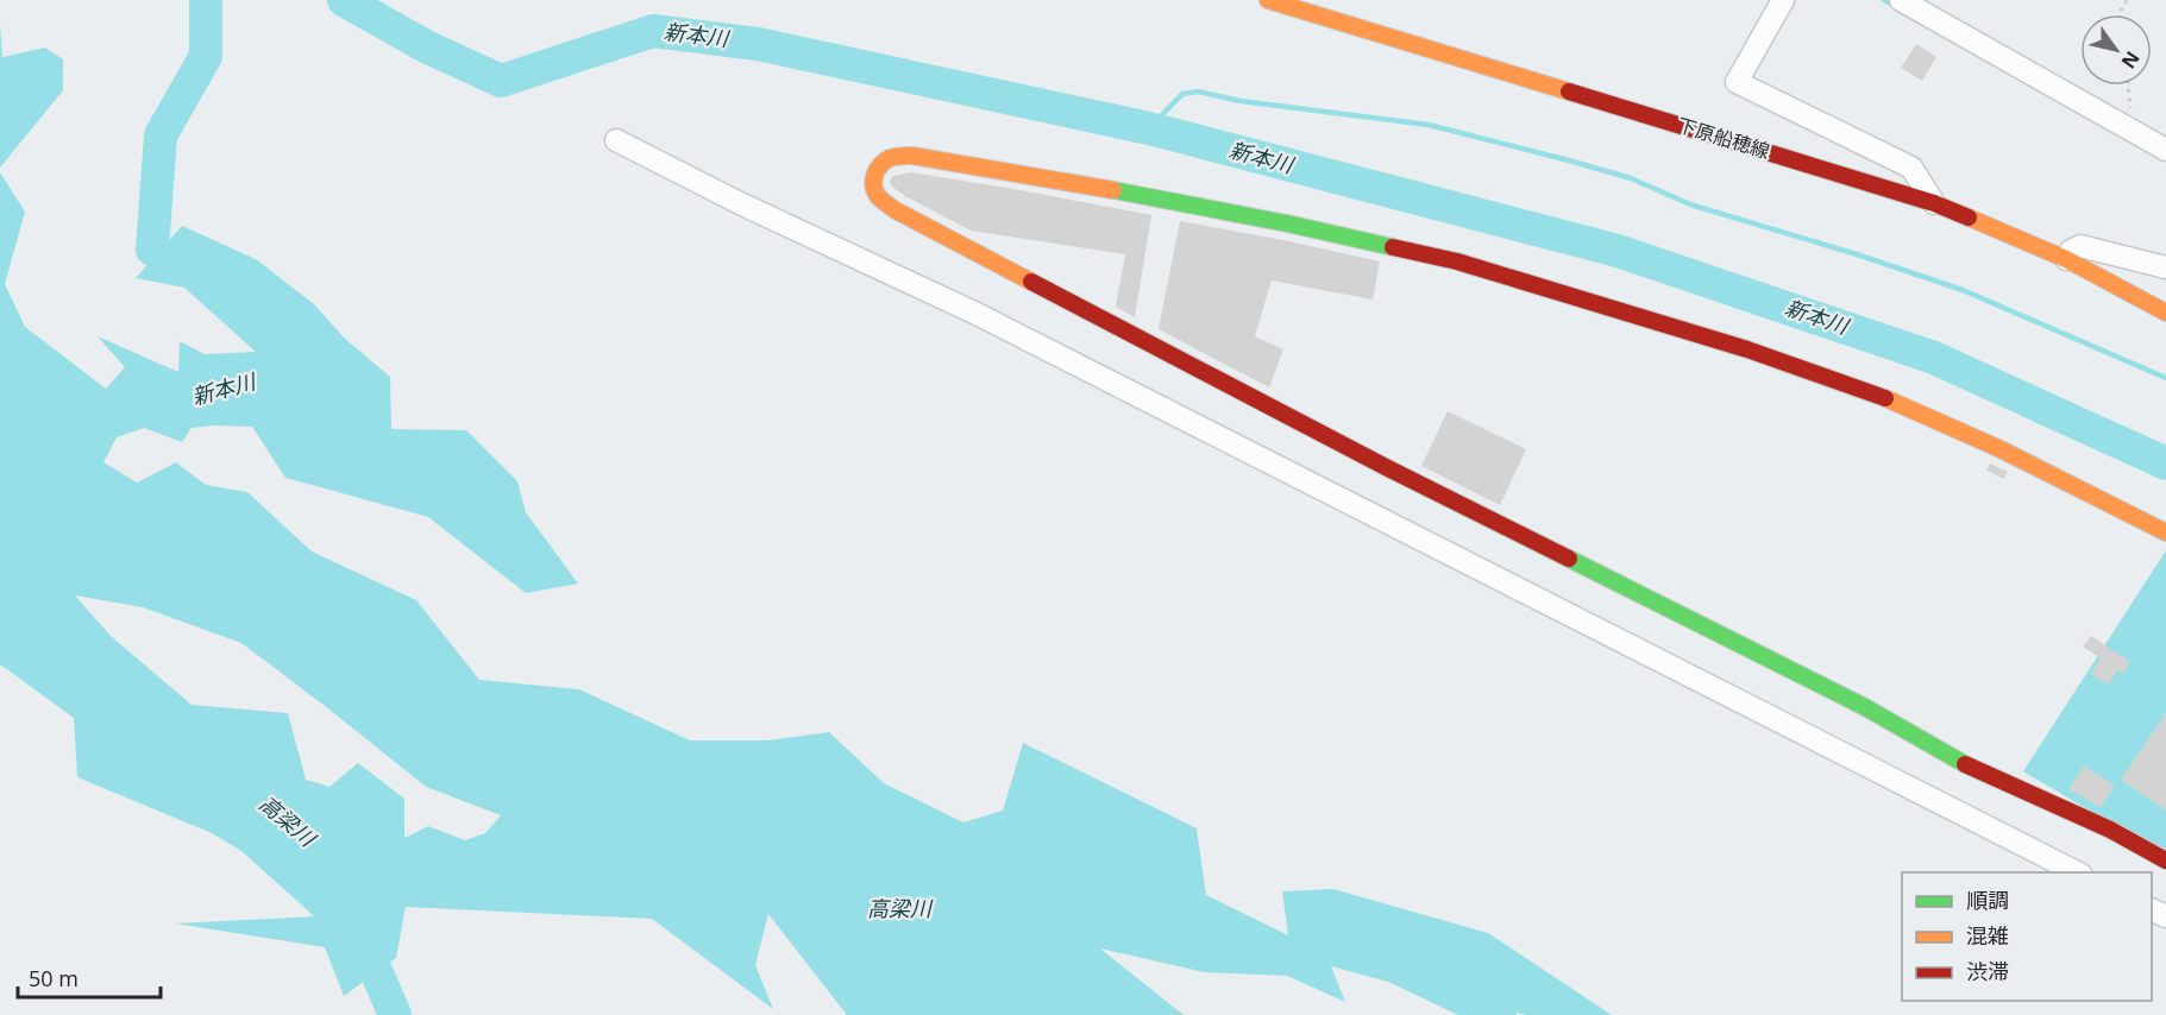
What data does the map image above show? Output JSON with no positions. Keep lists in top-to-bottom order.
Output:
{
  "streets": {
    "street": ["下原船穂線"]
  },
  "water": ["新本川", "高梁川"],
  "legend": ["順調", "混雑", "渋滞"],
  "scale_bar": "50 m",
  "north": "bottom right"
}
